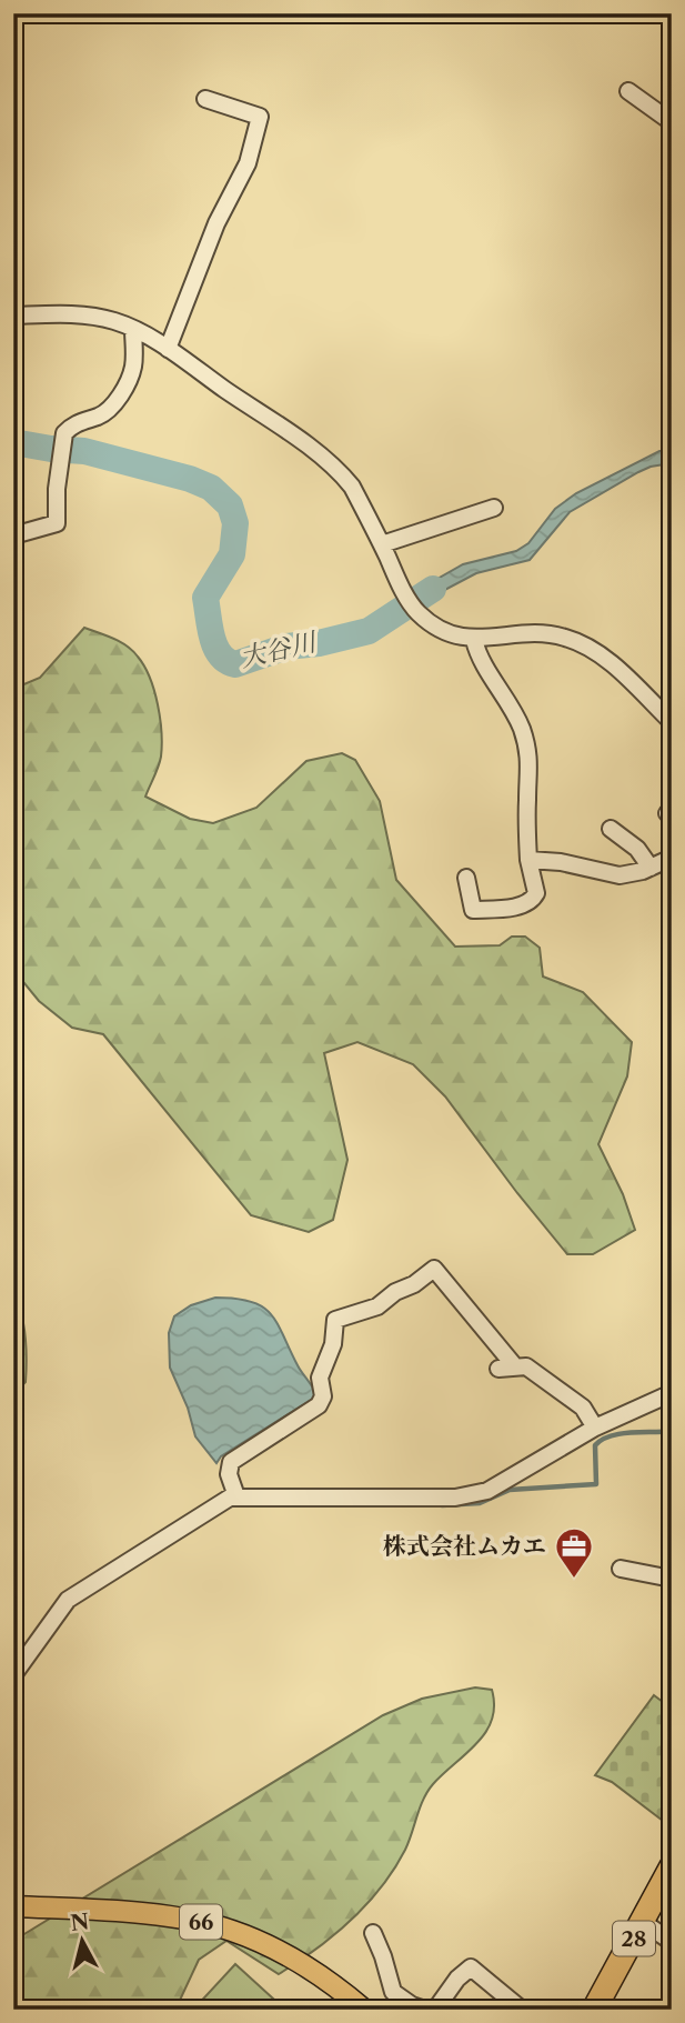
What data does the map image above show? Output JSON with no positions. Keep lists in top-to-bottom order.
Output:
{
  "streets": {
    "highway": ["28"],
    "main road": ["66"]
  },
  "water": ["大谷川"],
  "places": {
    "office": ["株式会社ムカエ"]
  },
  "north": "top"
}
